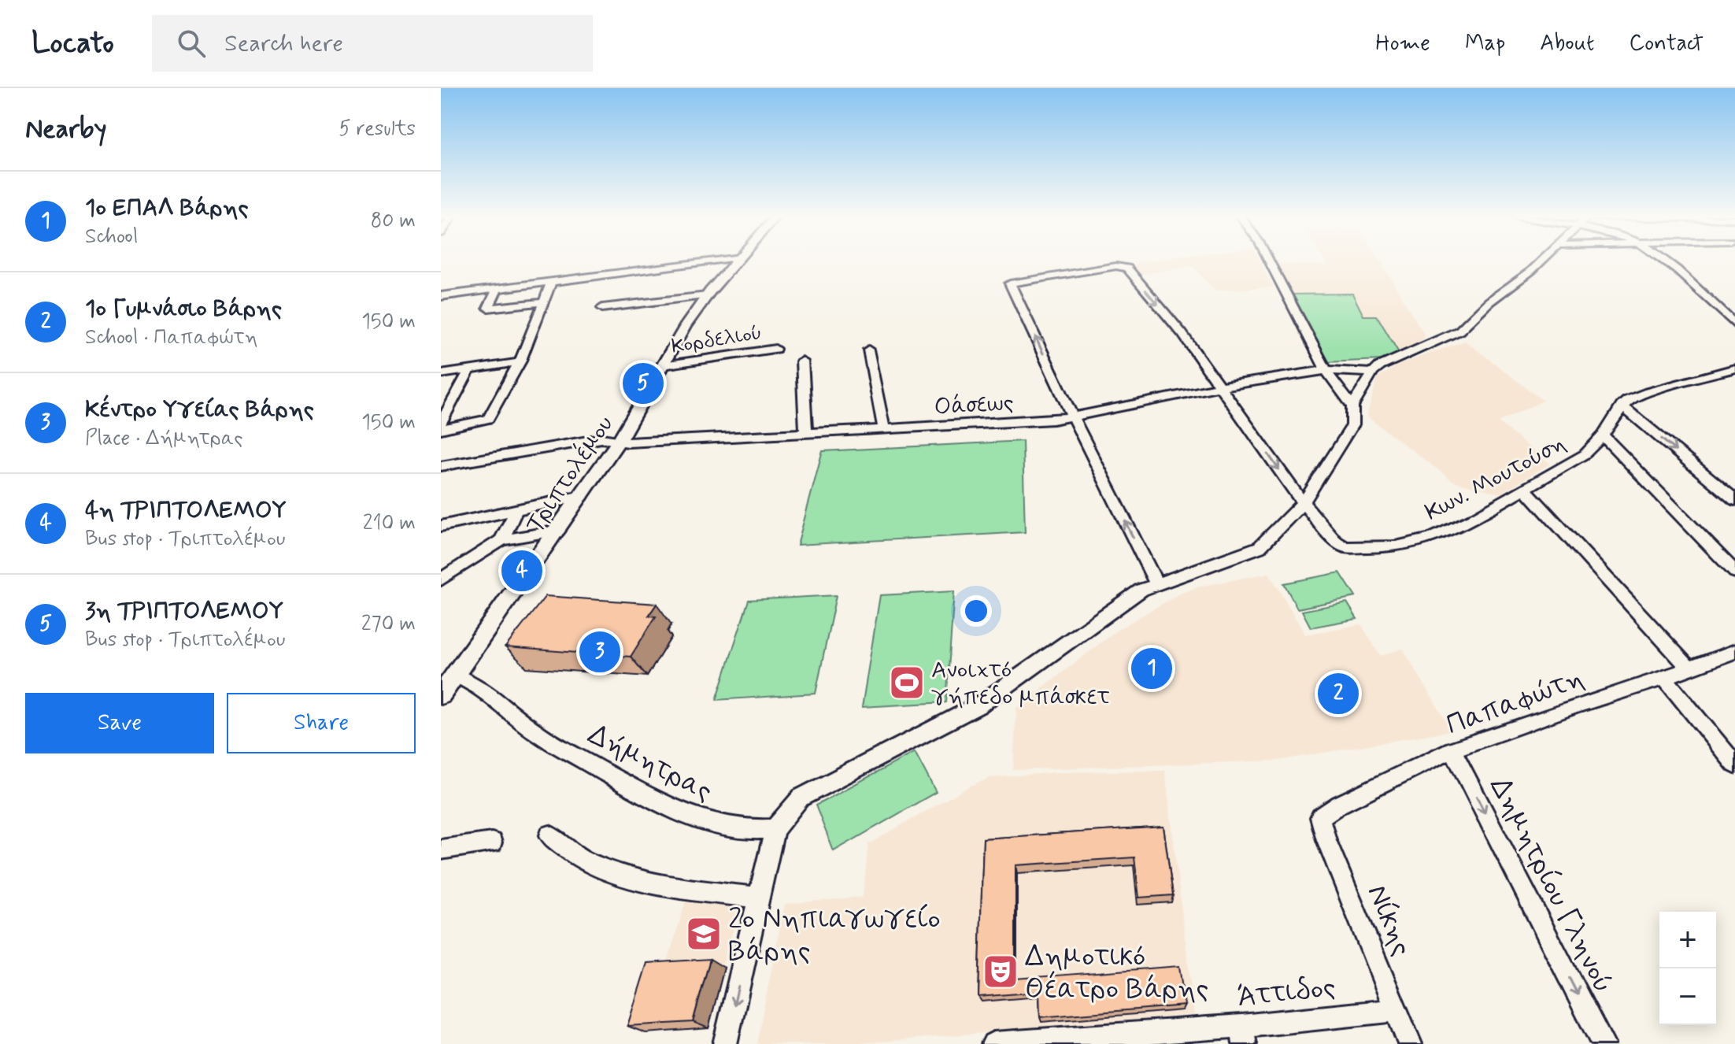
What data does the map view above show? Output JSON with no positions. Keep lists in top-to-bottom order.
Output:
{
  "streets": {
    "street": [
      "Κορδελιού",
      "Οάσεως",
      "Τριπτολέμου",
      "Κων. Μουτούση",
      "Παπαφώτη",
      "Δήμητρας",
      "Δημητρίου Γληνού",
      "Νίκης",
      "Άττιδος"
    ]
  },
  "crossings": [
    ["Κορδελιού", "Τριπτολέμου"],
    ["Οάσεως", "Τριπτολέμου"],
    ["Οάσεως", "Κων. Μουτούση"],
    ["Τριπτολέμου", "Δήμητρας"],
    ["Παπαφώτη", "Δημητρίου Γληνού"],
    ["Παπαφώτη", "Νίκης"],
    ["Νίκης", "Άττιδος"]
  ],
  "one_way": ["Δημητρίου Γληνού"],
  "places": {
    "sports": ["Ανοιχτό γήπεδο μπάσκετ"],
    "school or university": ["2ο Νηπιαγωγείο Βάρης"],
    "theatre": ["Δημοτικό Θέατρο Βάρης"]
  },
  "page": {
    "header": "Locato",
    "search": "Search here",
    "nav": [
      "Home",
      "Map",
      "About",
      "Contact"
    ],
    "heading": ["Nearby", "5 results"],
    "list": [
      {
        "mark": "1",
        "name": "1ο ΕΠΑΛ Βάρης",
        "note": "School",
        "value": "80 m"
      },
      {
        "mark": "2",
        "name": "1ο Γυμνάσιο Βάρης",
        "note": "School · Παπαφώτη",
        "value": "150 m"
      },
      {
        "mark": "3",
        "name": "Κέντρο Υγείας Βάρης",
        "note": "Place · Δήμητρας",
        "value": "150 m"
      },
      {
        "mark": "4",
        "name": "4η ΤΡΙΠΤΟΛΕΜΟΥ",
        "note": "Bus stop · Τριπτολέμου",
        "value": "210 m"
      },
      {
        "mark": "5",
        "name": "3η ΤΡΙΠΤΟΛΕΜΟΥ",
        "note": "Bus stop · Τριπτολέμου",
        "value": "270 m"
      }
    ],
    "pins": [
      "5",
      "4",
      "3",
      "1",
      "2"
    ],
    "buttons": ["Save", "Share"],
    "map_buttons": ["+", "−"]
  }
}
